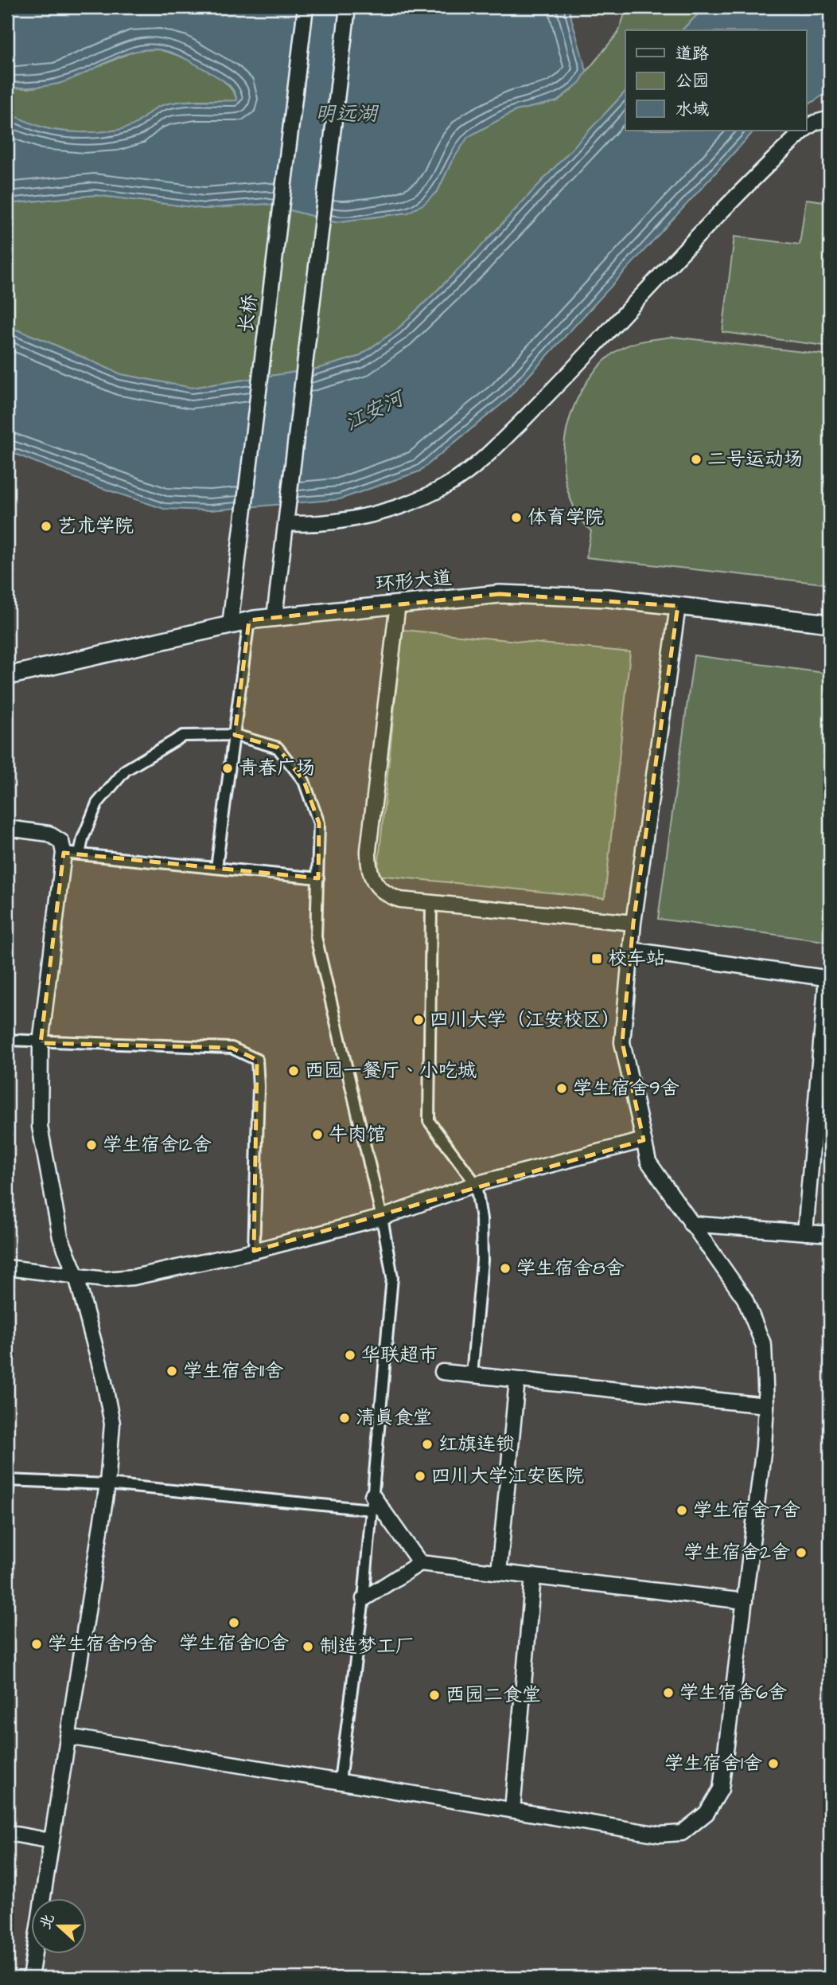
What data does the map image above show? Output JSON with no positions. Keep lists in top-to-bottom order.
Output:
{
  "streets": {
    "street": ["长桥", "环形大道"]
  },
  "crossings": [
    ["长桥", "环形大道"]
  ],
  "water": ["明远湖", "江安河"],
  "places": {
    "other": [
      "二号运动场",
      "体育学院",
      "艺术学院",
      "青春广场",
      "四川大学（江安校区）",
      "西园一餐厅、小吃城",
      "学生宿舍9舍",
      "牛肉馆",
      "学生宿舍12舍",
      "学生宿舍8舍",
      "华联超市",
      "学生宿舍11舍",
      "清真食堂",
      "红旗连锁",
      "四川大学江安医院",
      "学生宿舍7舍",
      "学生宿舍2舍",
      "学生宿舍10舍",
      "学生宿舍19舍",
      "制造梦工厂",
      "学生宿舍6舍",
      "西园二食堂",
      "学生宿舍1舍"
    ],
    "transit": ["校车站"]
  },
  "legend": ["道路", "公园", "水域"],
  "north": "left"
}
